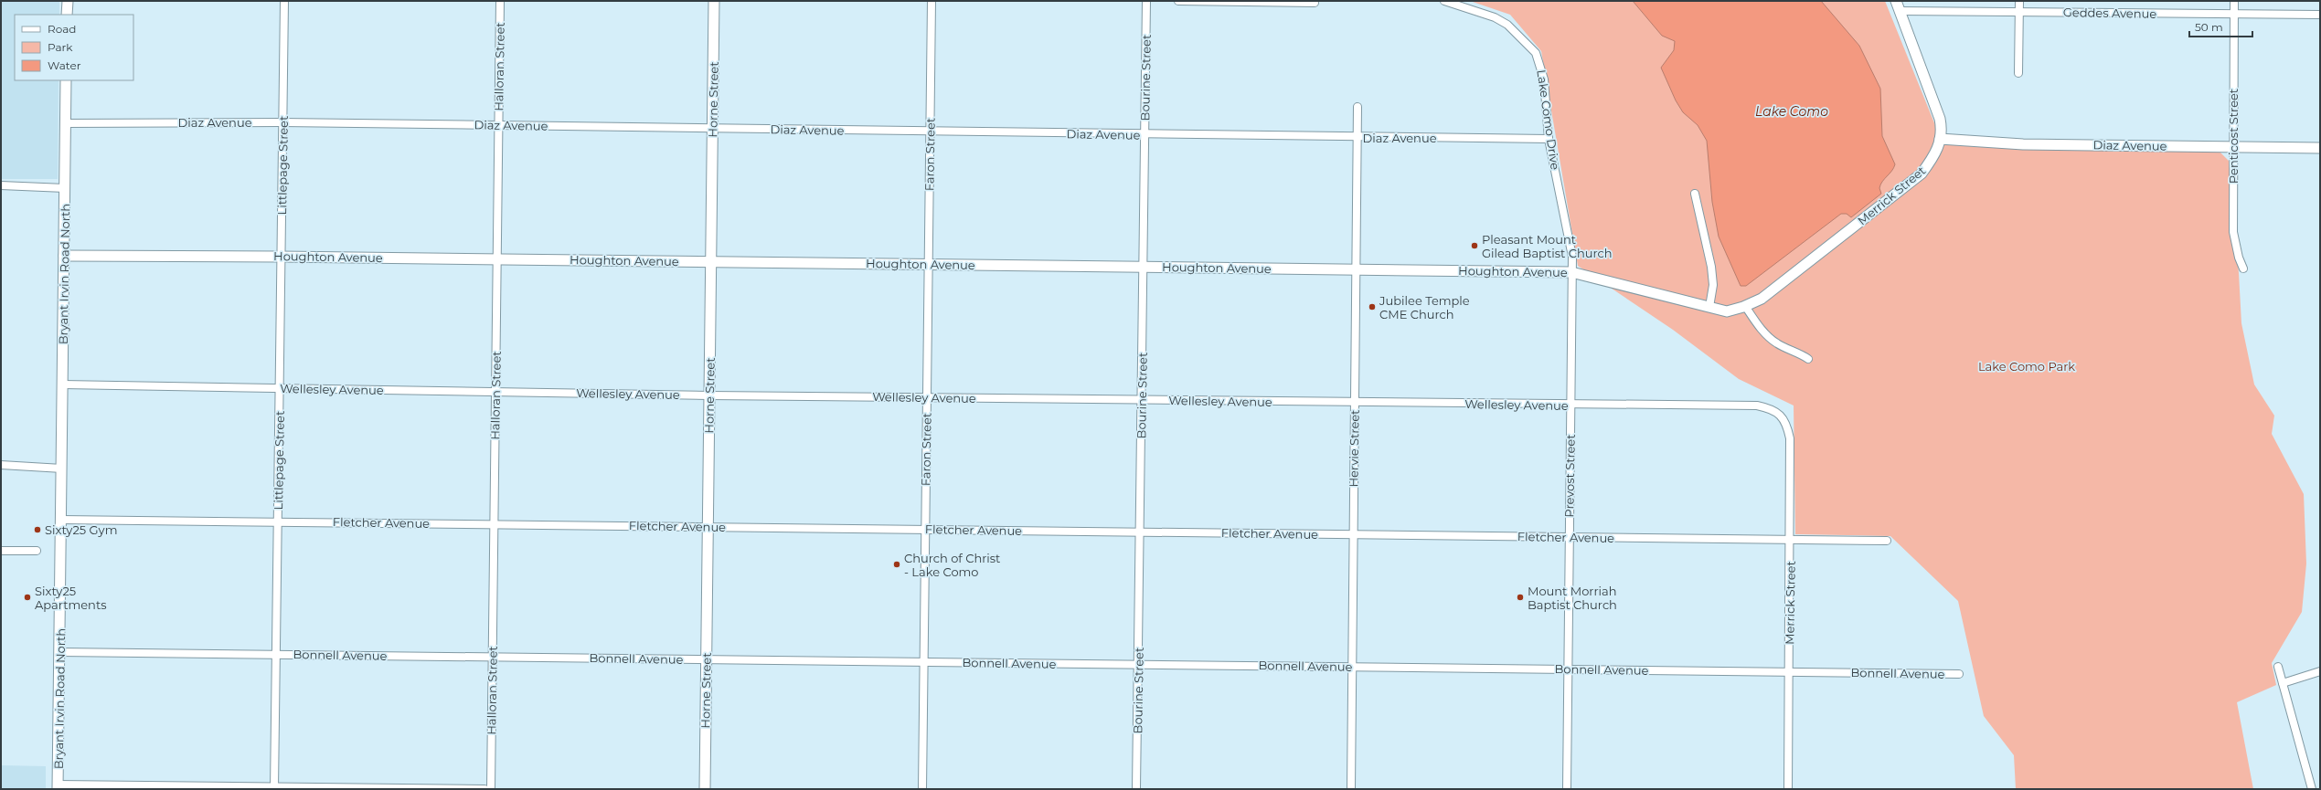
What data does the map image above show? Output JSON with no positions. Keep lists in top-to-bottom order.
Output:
{
  "streets": {
    "street": [
      "Geddes Avenue",
      "Halloran Street",
      "Bourine Street",
      "Horne Street",
      "Lake Como Drive",
      "Diaz Avenue",
      "Penticost Street",
      "Faron Street",
      "Littlepage Street",
      "Merrick Street",
      "Houghton Avenue",
      "Bryant Irvin Road North",
      "Wellesley Avenue",
      "Hervie Street",
      "Prevost Street",
      "Fletcher Avenue",
      "Bonnell Avenue"
    ]
  },
  "crossings": [
    ["Geddes Avenue", "Penticost Street"],
    ["Geddes Avenue", "Merrick Street"],
    ["Halloran Street", "Diaz Avenue"],
    ["Halloran Street", "Houghton Avenue"],
    ["Halloran Street", "Wellesley Avenue"],
    ["Halloran Street", "Fletcher Avenue"],
    ["Halloran Street", "Bonnell Avenue"],
    ["Bourine Street", "Diaz Avenue"],
    ["Bourine Street", "Houghton Avenue"],
    ["Bourine Street", "Wellesley Avenue"],
    ["Bourine Street", "Fletcher Avenue"],
    ["Bourine Street", "Bonnell Avenue"],
    ["Horne Street", "Diaz Avenue"],
    ["Horne Street", "Houghton Avenue"],
    ["Horne Street", "Wellesley Avenue"],
    ["Horne Street", "Fletcher Avenue"],
    ["Horne Street", "Bonnell Avenue"],
    ["Lake Como Drive", "Diaz Avenue"],
    ["Lake Como Drive", "Houghton Avenue"],
    ["Lake Como Drive", "Prevost Street"],
    ["Diaz Avenue", "Penticost Street"],
    ["Diaz Avenue", "Faron Street"],
    ["Diaz Avenue", "Littlepage Street"],
    ["Diaz Avenue", "Merrick Street"],
    ["Diaz Avenue", "Bryant Irvin Road North"],
    ["Diaz Avenue", "Hervie Street"],
    ["Faron Street", "Houghton Avenue"],
    ["Faron Street", "Wellesley Avenue"],
    ["Faron Street", "Fletcher Avenue"],
    ["Faron Street", "Bonnell Avenue"],
    ["Littlepage Street", "Houghton Avenue"],
    ["Littlepage Street", "Wellesley Avenue"],
    ["Littlepage Street", "Fletcher Avenue"],
    ["Littlepage Street", "Bonnell Avenue"],
    ["Merrick Street", "Houghton Avenue"],
    ["Merrick Street", "Wellesley Avenue"],
    ["Merrick Street", "Fletcher Avenue"],
    ["Merrick Street", "Bonnell Avenue"],
    ["Houghton Avenue", "Bryant Irvin Road North"],
    ["Houghton Avenue", "Hervie Street"],
    ["Houghton Avenue", "Prevost Street"],
    ["Bryant Irvin Road North", "Wellesley Avenue"],
    ["Bryant Irvin Road North", "Fletcher Avenue"],
    ["Bryant Irvin Road North", "Bonnell Avenue"],
    ["Wellesley Avenue", "Hervie Street"],
    ["Wellesley Avenue", "Prevost Street"],
    ["Hervie Street", "Fletcher Avenue"],
    ["Hervie Street", "Bonnell Avenue"],
    ["Prevost Street", "Fletcher Avenue"],
    ["Prevost Street", "Bonnell Avenue"]
  ],
  "water": ["Lake Como"],
  "parks": ["Lake Como Park"],
  "places": [
    "Pleasant Mount Gilead Baptist Church",
    "Jubilee Temple CME Church",
    "Sixty25 Gym",
    "Church of Christ - Lake Como",
    "Sixty25 Apartments",
    "Mount Morriah Baptist Church"
  ],
  "legend": ["Road", "Park", "Water"],
  "scale_bar": "50 m"
}
